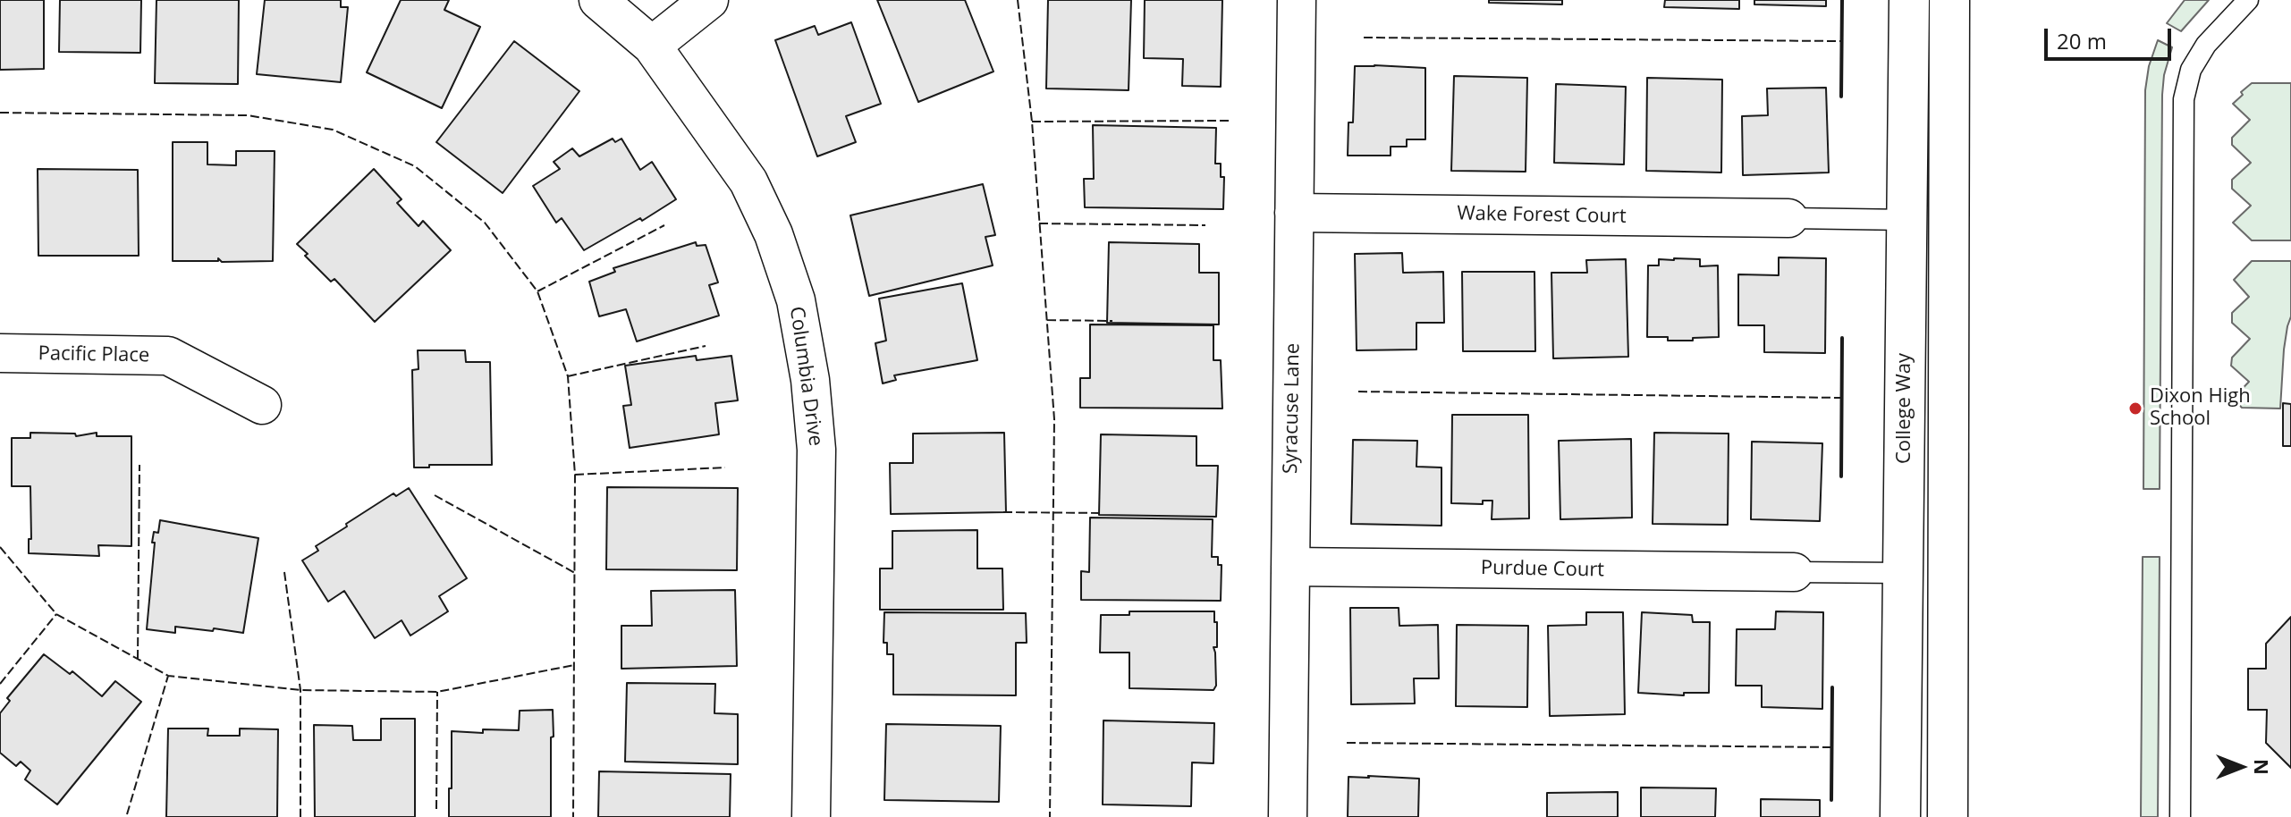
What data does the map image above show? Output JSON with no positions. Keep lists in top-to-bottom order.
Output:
{
  "streets": {
    "street": [
      "Wake Forest Court",
      "Pacific Place",
      "Columbia Drive",
      "Syracuse Lane",
      "College Way",
      "Purdue Court"
    ]
  },
  "crossings": [
    ["Wake Forest Court", "Syracuse Lane"],
    ["Syracuse Lane", "Purdue Court"]
  ],
  "places": ["Dixon High School"],
  "scale_bar": "20 m",
  "north": "right"
}
